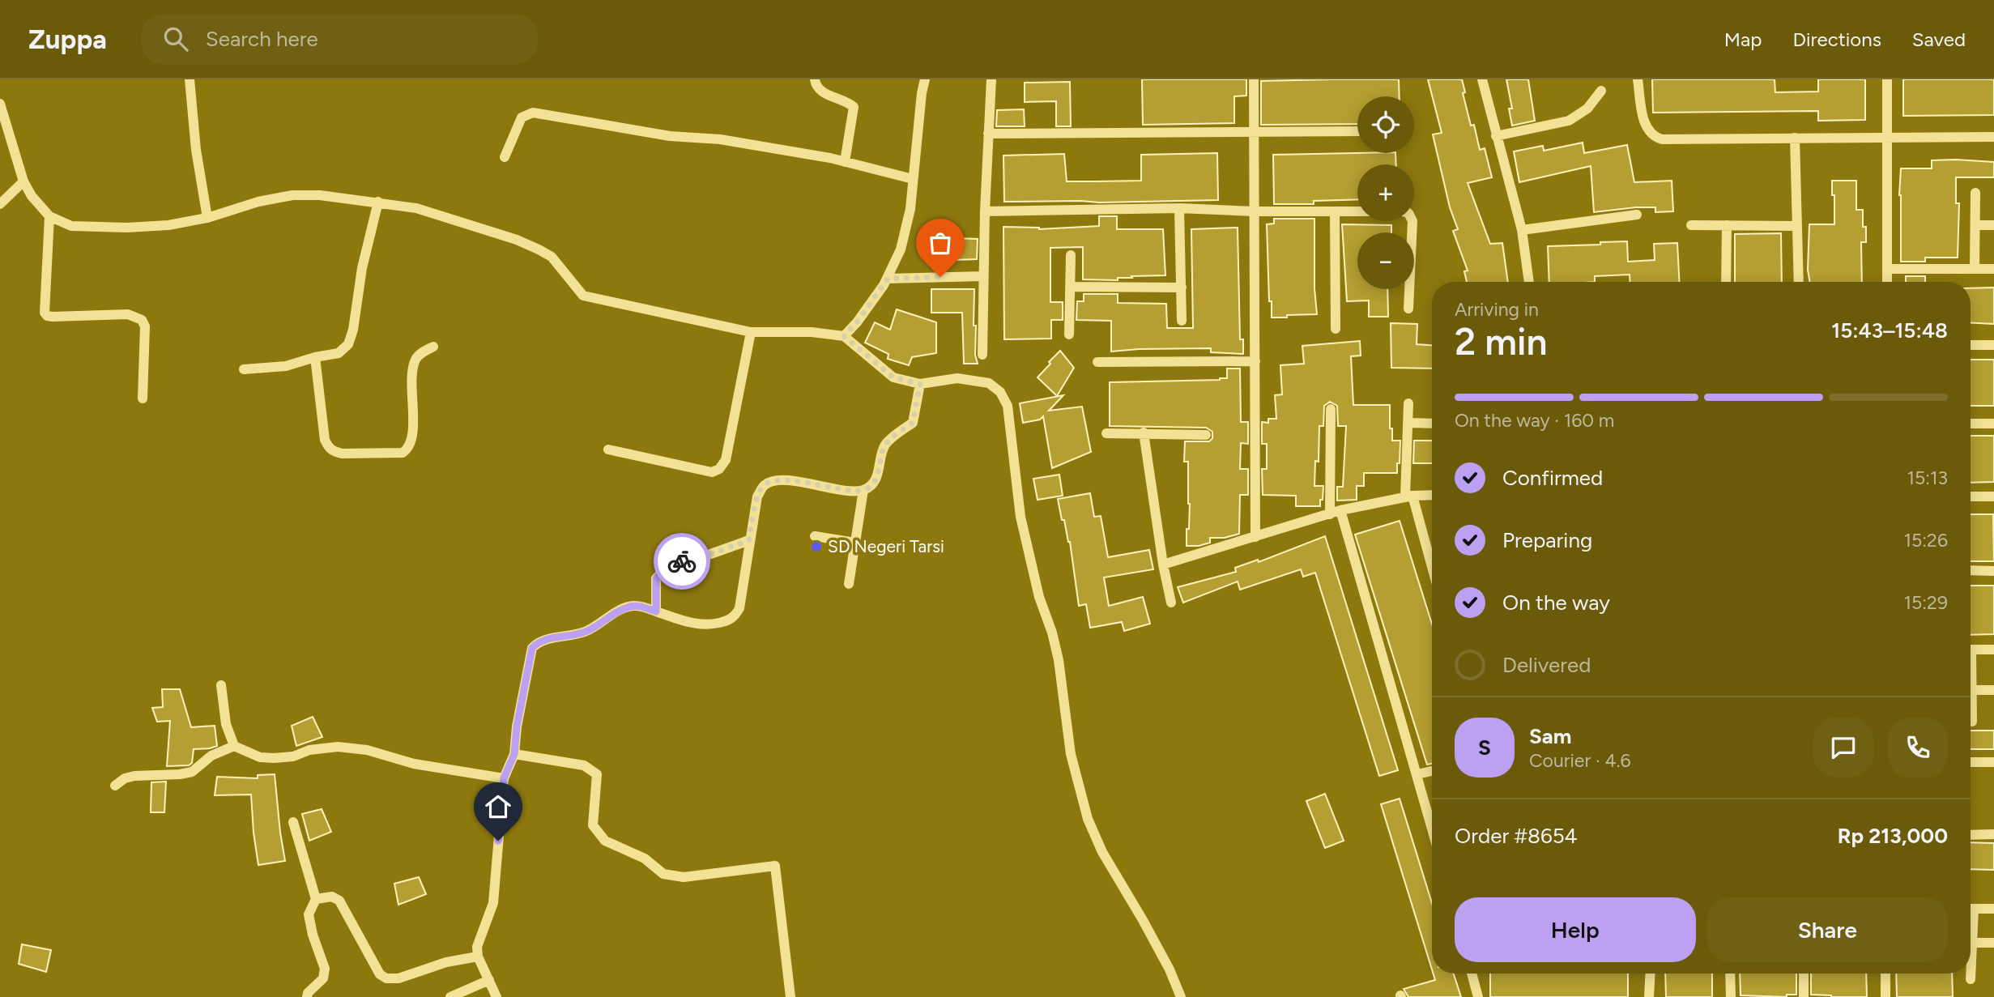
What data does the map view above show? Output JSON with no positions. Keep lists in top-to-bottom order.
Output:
{
  "places": ["SD Negeri Tarsi"],
  "page": {
    "header": "Zuppa",
    "search": "Search here",
    "nav": ["Map", "Directions", "Saved"],
    "map_buttons": ["+", "−"],
    "heading": ["2 min", "Arriving in", "15:43–15:48"],
    "panel": [
      "Sam",
      "Courier · 4.6",
      "Order #8654",
      "Rp 213,000"
    ],
    "bar": "On the way · 160 m",
    "list": [
      ["Confirmed", "15:13"],
      ["Preparing", "15:26"],
      ["On the way", "15:29"],
      "Delivered"
    ],
    "round": "S",
    "buttons": ["Help", "Share"]
  }
}
